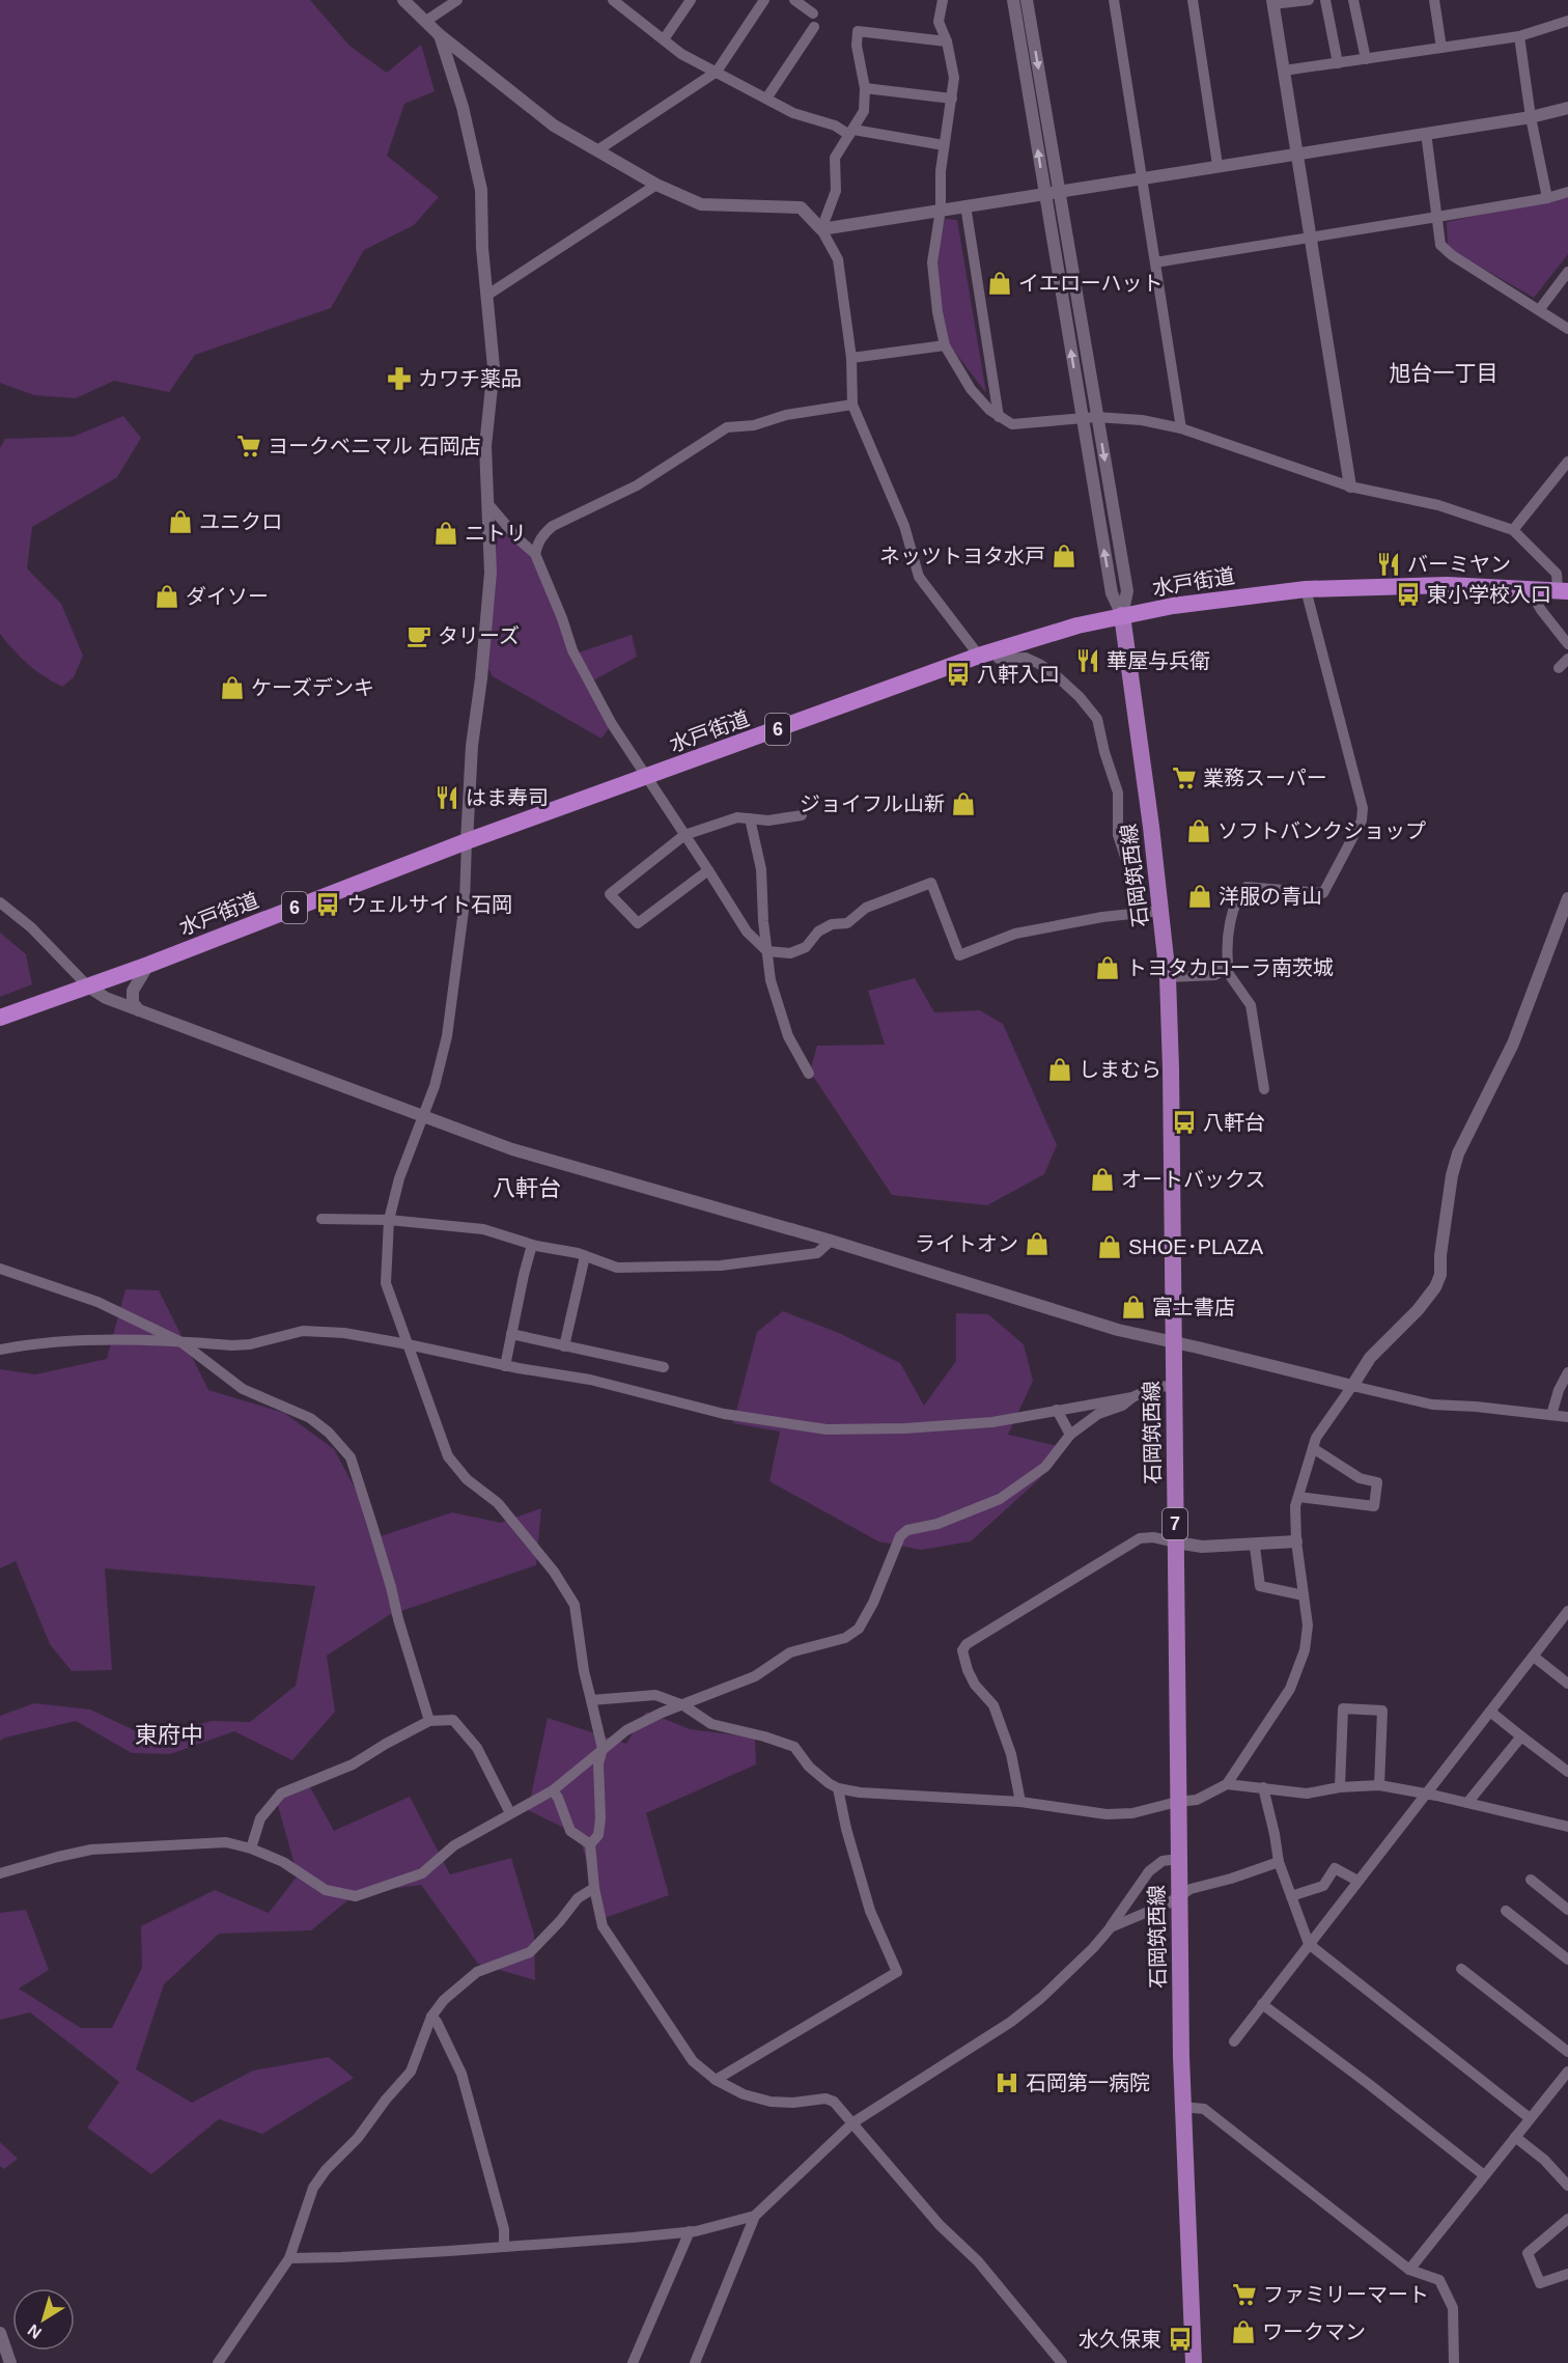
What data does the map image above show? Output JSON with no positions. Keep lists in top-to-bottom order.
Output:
{
  "streets": {
    "highway": ["水戸街道", "6"],
    "main road": ["石岡筑西線", "7"]
  },
  "crossings": [
    ["水戸街道", "石岡筑西線"]
  ],
  "districts": ["旭台一丁目", "八軒台", "東府中"],
  "places": {
    "shop": [
      "イエローハット",
      "ユニクロ",
      "ニトリ",
      "ネッツトヨタ水戸",
      "ダイソー",
      "ケーズデンキ",
      "ジョイフル山新",
      "ソフトバンクショップ",
      "洋服の青山",
      "トヨタカローラ南茨城",
      "しまむら",
      "オートバックス",
      "ライトオン",
      "SHOE･PLAZA",
      "富士書店",
      "ワークマン"
    ],
    "pharmacy": ["カワチ薬品"],
    "supermarket": ["ヨークベニマル 石岡店", "業務スーパー", "ファミリーマート"],
    "restaurant": ["バーミヤン", "華屋与兵衛", "はま寿司"],
    "bus stop": [
      "東小学校入口",
      "八軒入口",
      "ウェルサイト石岡",
      "八軒台",
      "水久保東"
    ],
    "cafe": ["タリーズ"],
    "hospital": ["石岡第一病院"]
  },
  "north": "bottom left"
}
